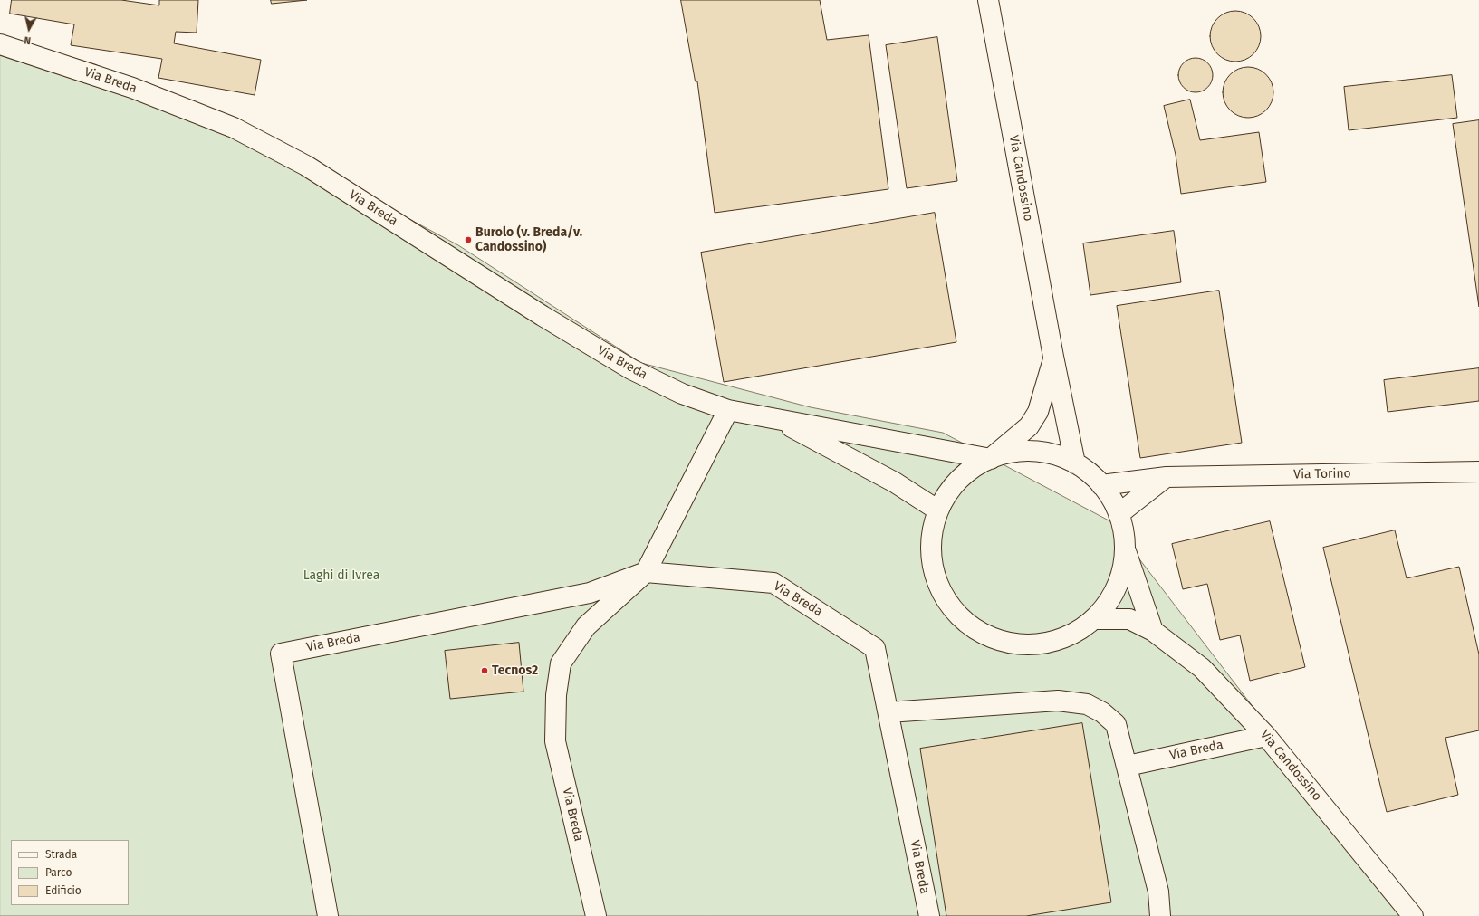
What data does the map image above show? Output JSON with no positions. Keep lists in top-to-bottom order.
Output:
{
  "streets": {
    "street": ["Via Breda", "Via Candossino", "Via Torino"]
  },
  "crossings": [
    ["Via Breda", "Via Candossino"]
  ],
  "parks": ["Laghi di Ivrea"],
  "places": ["Burolo (v. Breda/v. Candossino)", "Tecnos2"],
  "legend": ["Strada", "Parco", "Edificio"],
  "north": "bottom"
}
